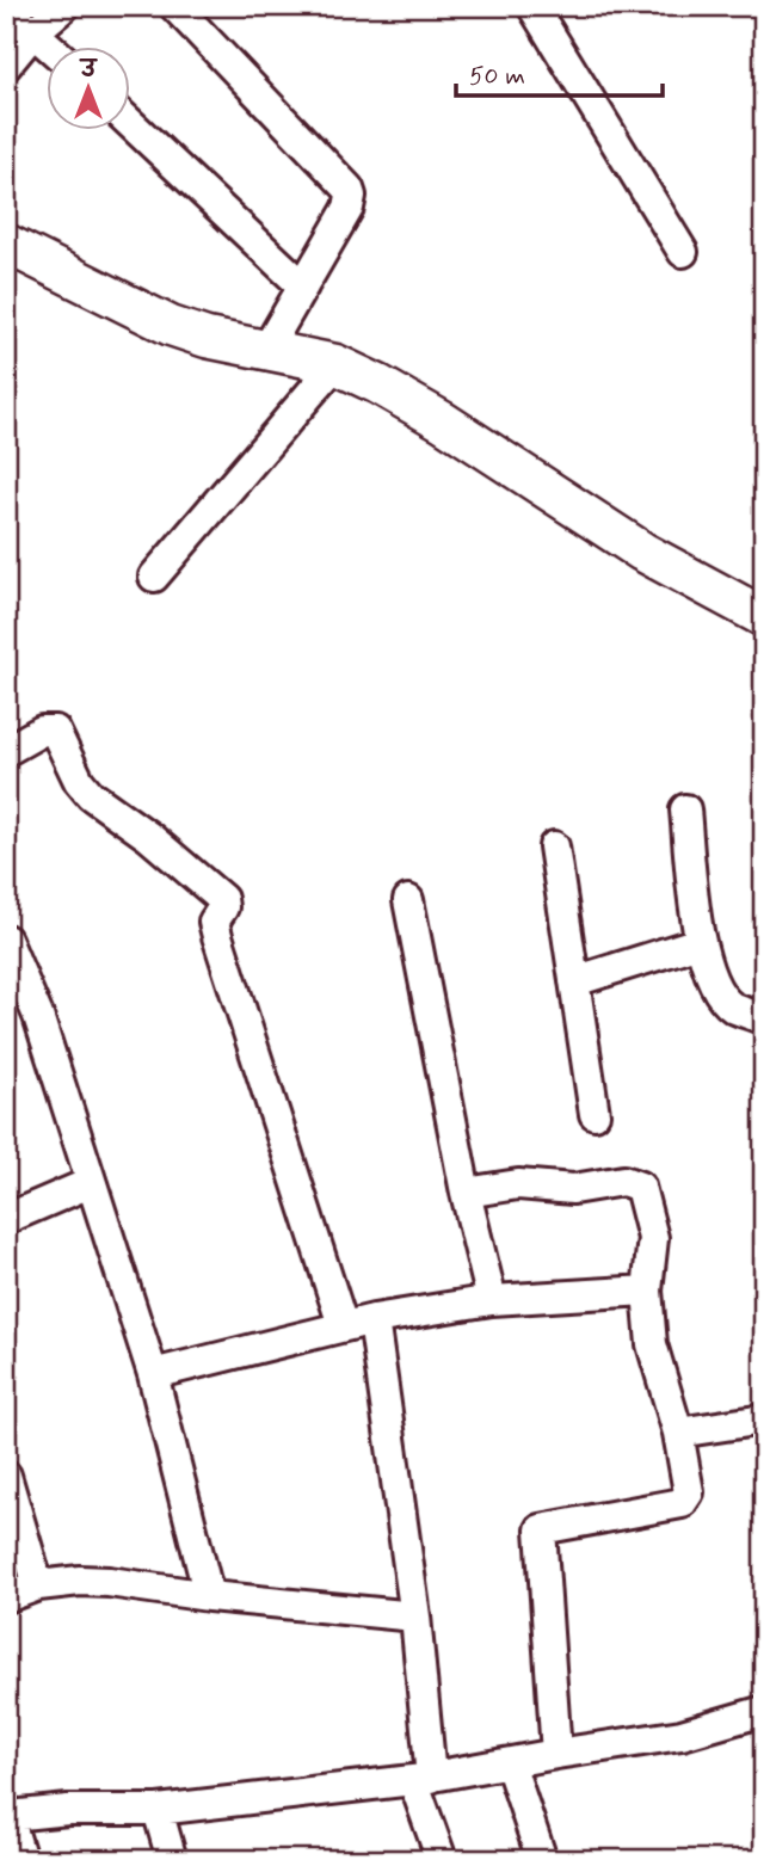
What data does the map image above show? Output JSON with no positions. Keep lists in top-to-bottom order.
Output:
{
  "scale_bar": "50 m",
  "north": "top"
}
